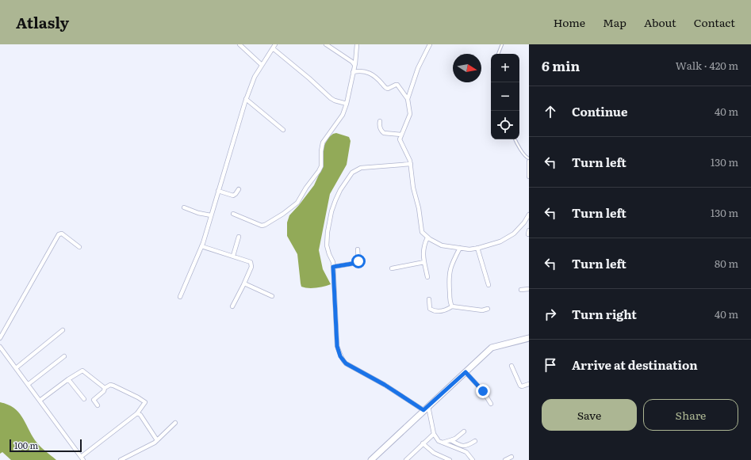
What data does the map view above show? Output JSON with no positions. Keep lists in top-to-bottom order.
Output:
{
  "scale_bar": "100 m",
  "north": "right",
  "page": {
    "header": "Atlasly",
    "nav": [
      "Home",
      "Map",
      "About",
      "Contact"
    ],
    "heading": ["6 min", "Walk · 420 m"],
    "map_buttons": ["+", "−"],
    "list": [
      ["Continue", "40 m"],
      ["Turn left", "130 m"],
      ["Turn left", "130 m"],
      ["Turn left", "80 m"],
      ["Turn right", "40 m"],
      "Arrive at destination"
    ],
    "buttons": ["Save", "Share"],
    "scale": "100 m"
  }
}
